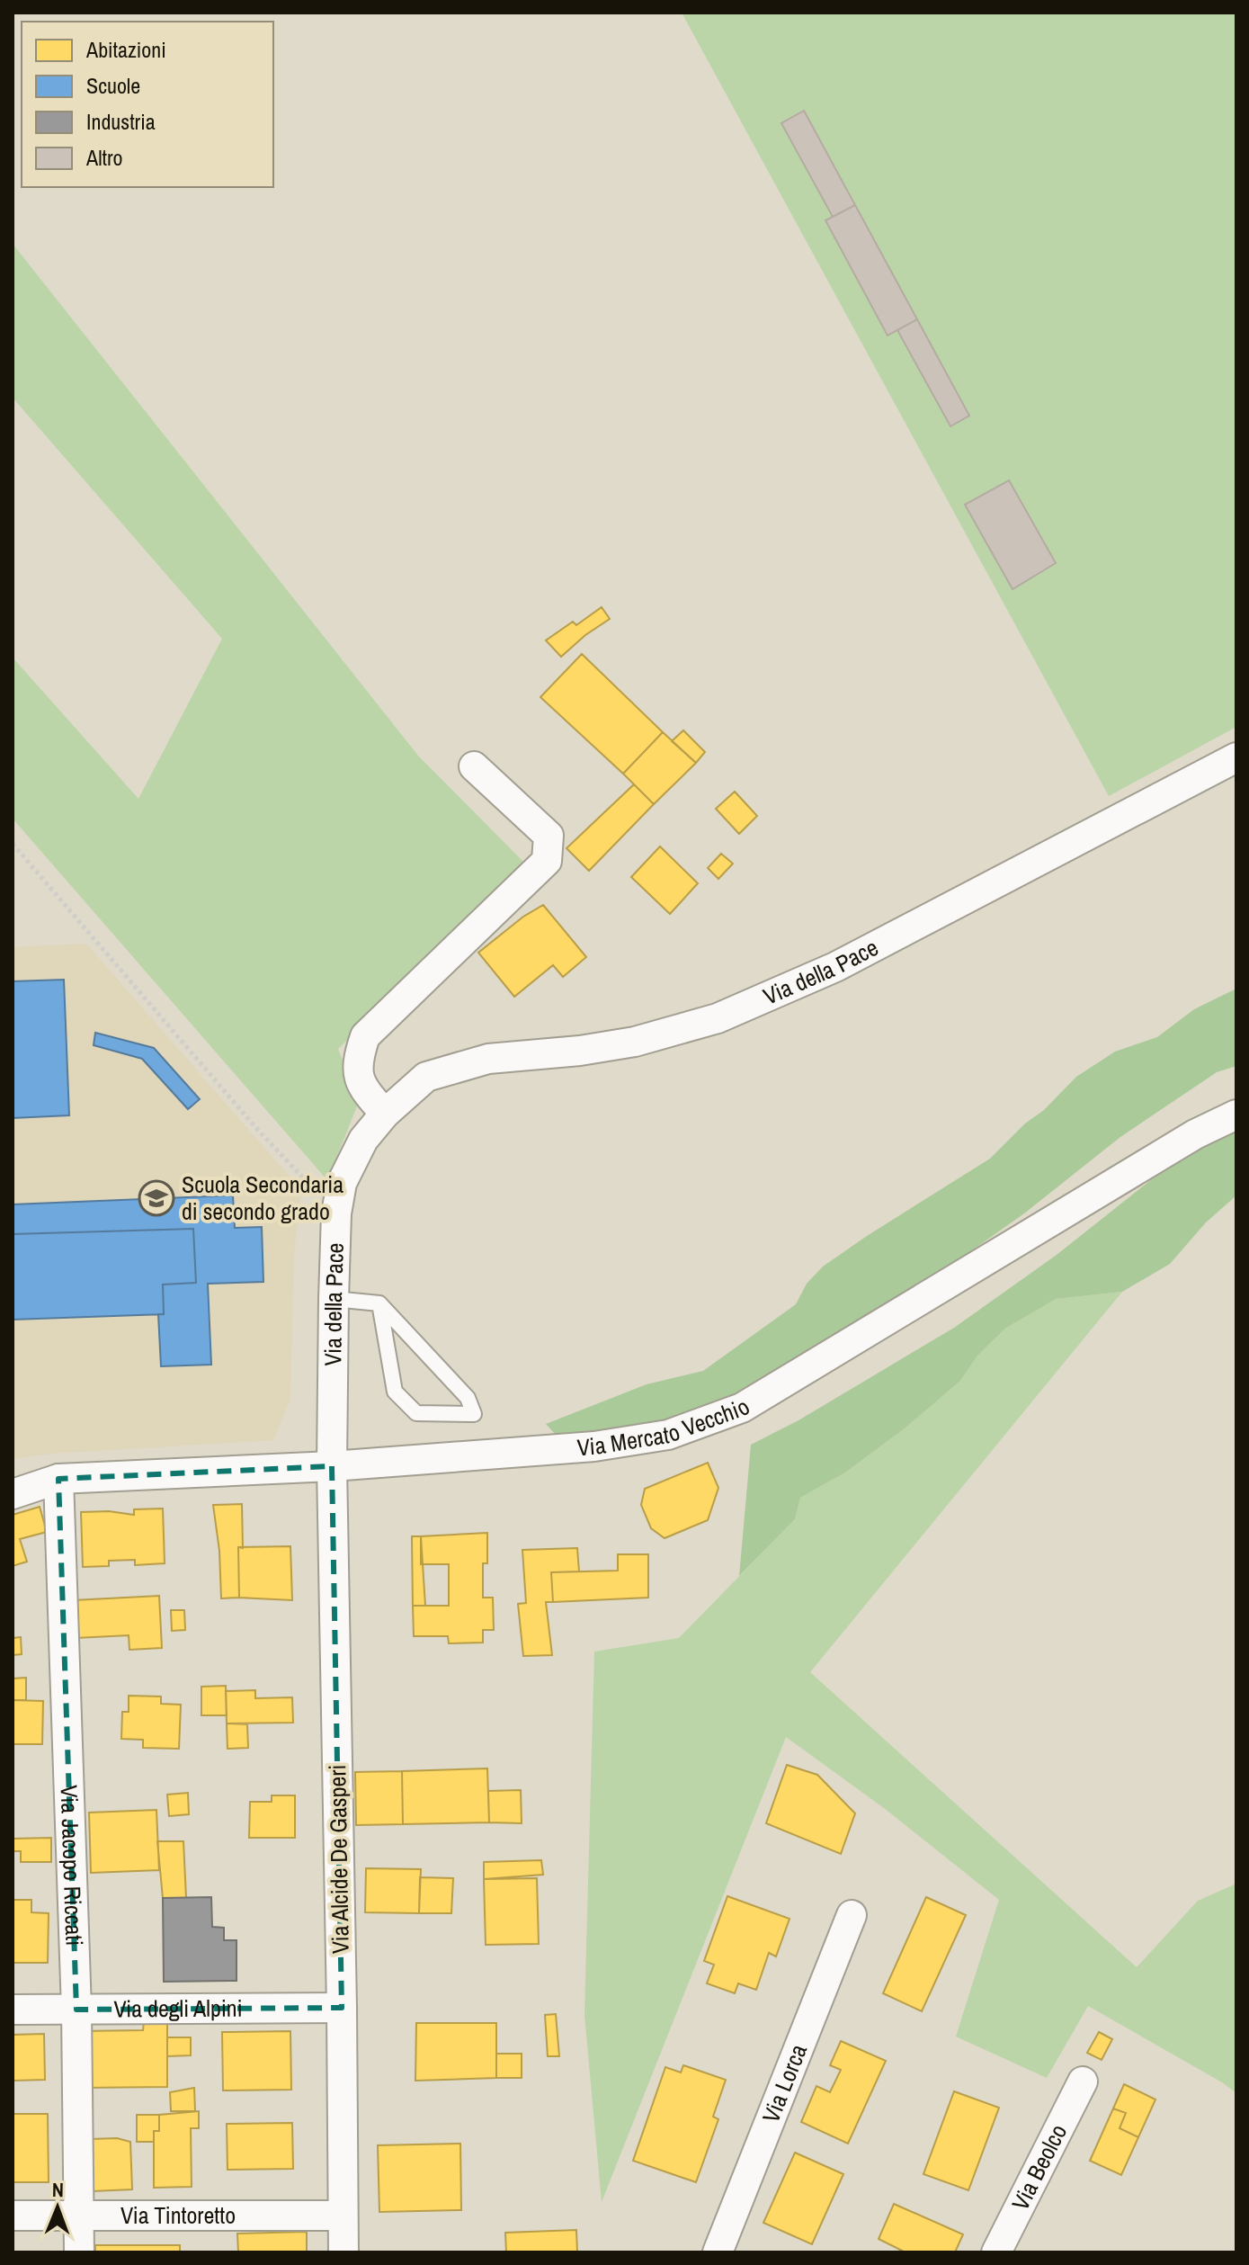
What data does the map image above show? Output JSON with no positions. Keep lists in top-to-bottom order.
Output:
{
  "streets": {
    "street": [
      "Via della Pace",
      "Via Mercato Vecchio",
      "Via Alcide De Gasperi",
      "Via Jacopo Riccati",
      "Via degli Alpini",
      "Via Lorca",
      "Via Beolco",
      "Via Tintoretto"
    ]
  },
  "crossings": [
    ["Via della Pace", "Via Mercato Vecchio"],
    ["Via della Pace", "Via Alcide De Gasperi"],
    ["Via Mercato Vecchio", "Via Alcide De Gasperi"],
    ["Via Mercato Vecchio", "Via Jacopo Riccati"],
    ["Via Alcide De Gasperi", "Via degli Alpini"],
    ["Via Alcide De Gasperi", "Via Tintoretto"],
    ["Via Jacopo Riccati", "Via degli Alpini"],
    ["Via Jacopo Riccati", "Via Tintoretto"]
  ],
  "places": {
    "school or university": ["Scuola Secondaria di secondo grado"]
  },
  "legend": [
    "Abitazioni",
    "Scuole",
    "Industria",
    "Altro"
  ],
  "north": "top"
}
